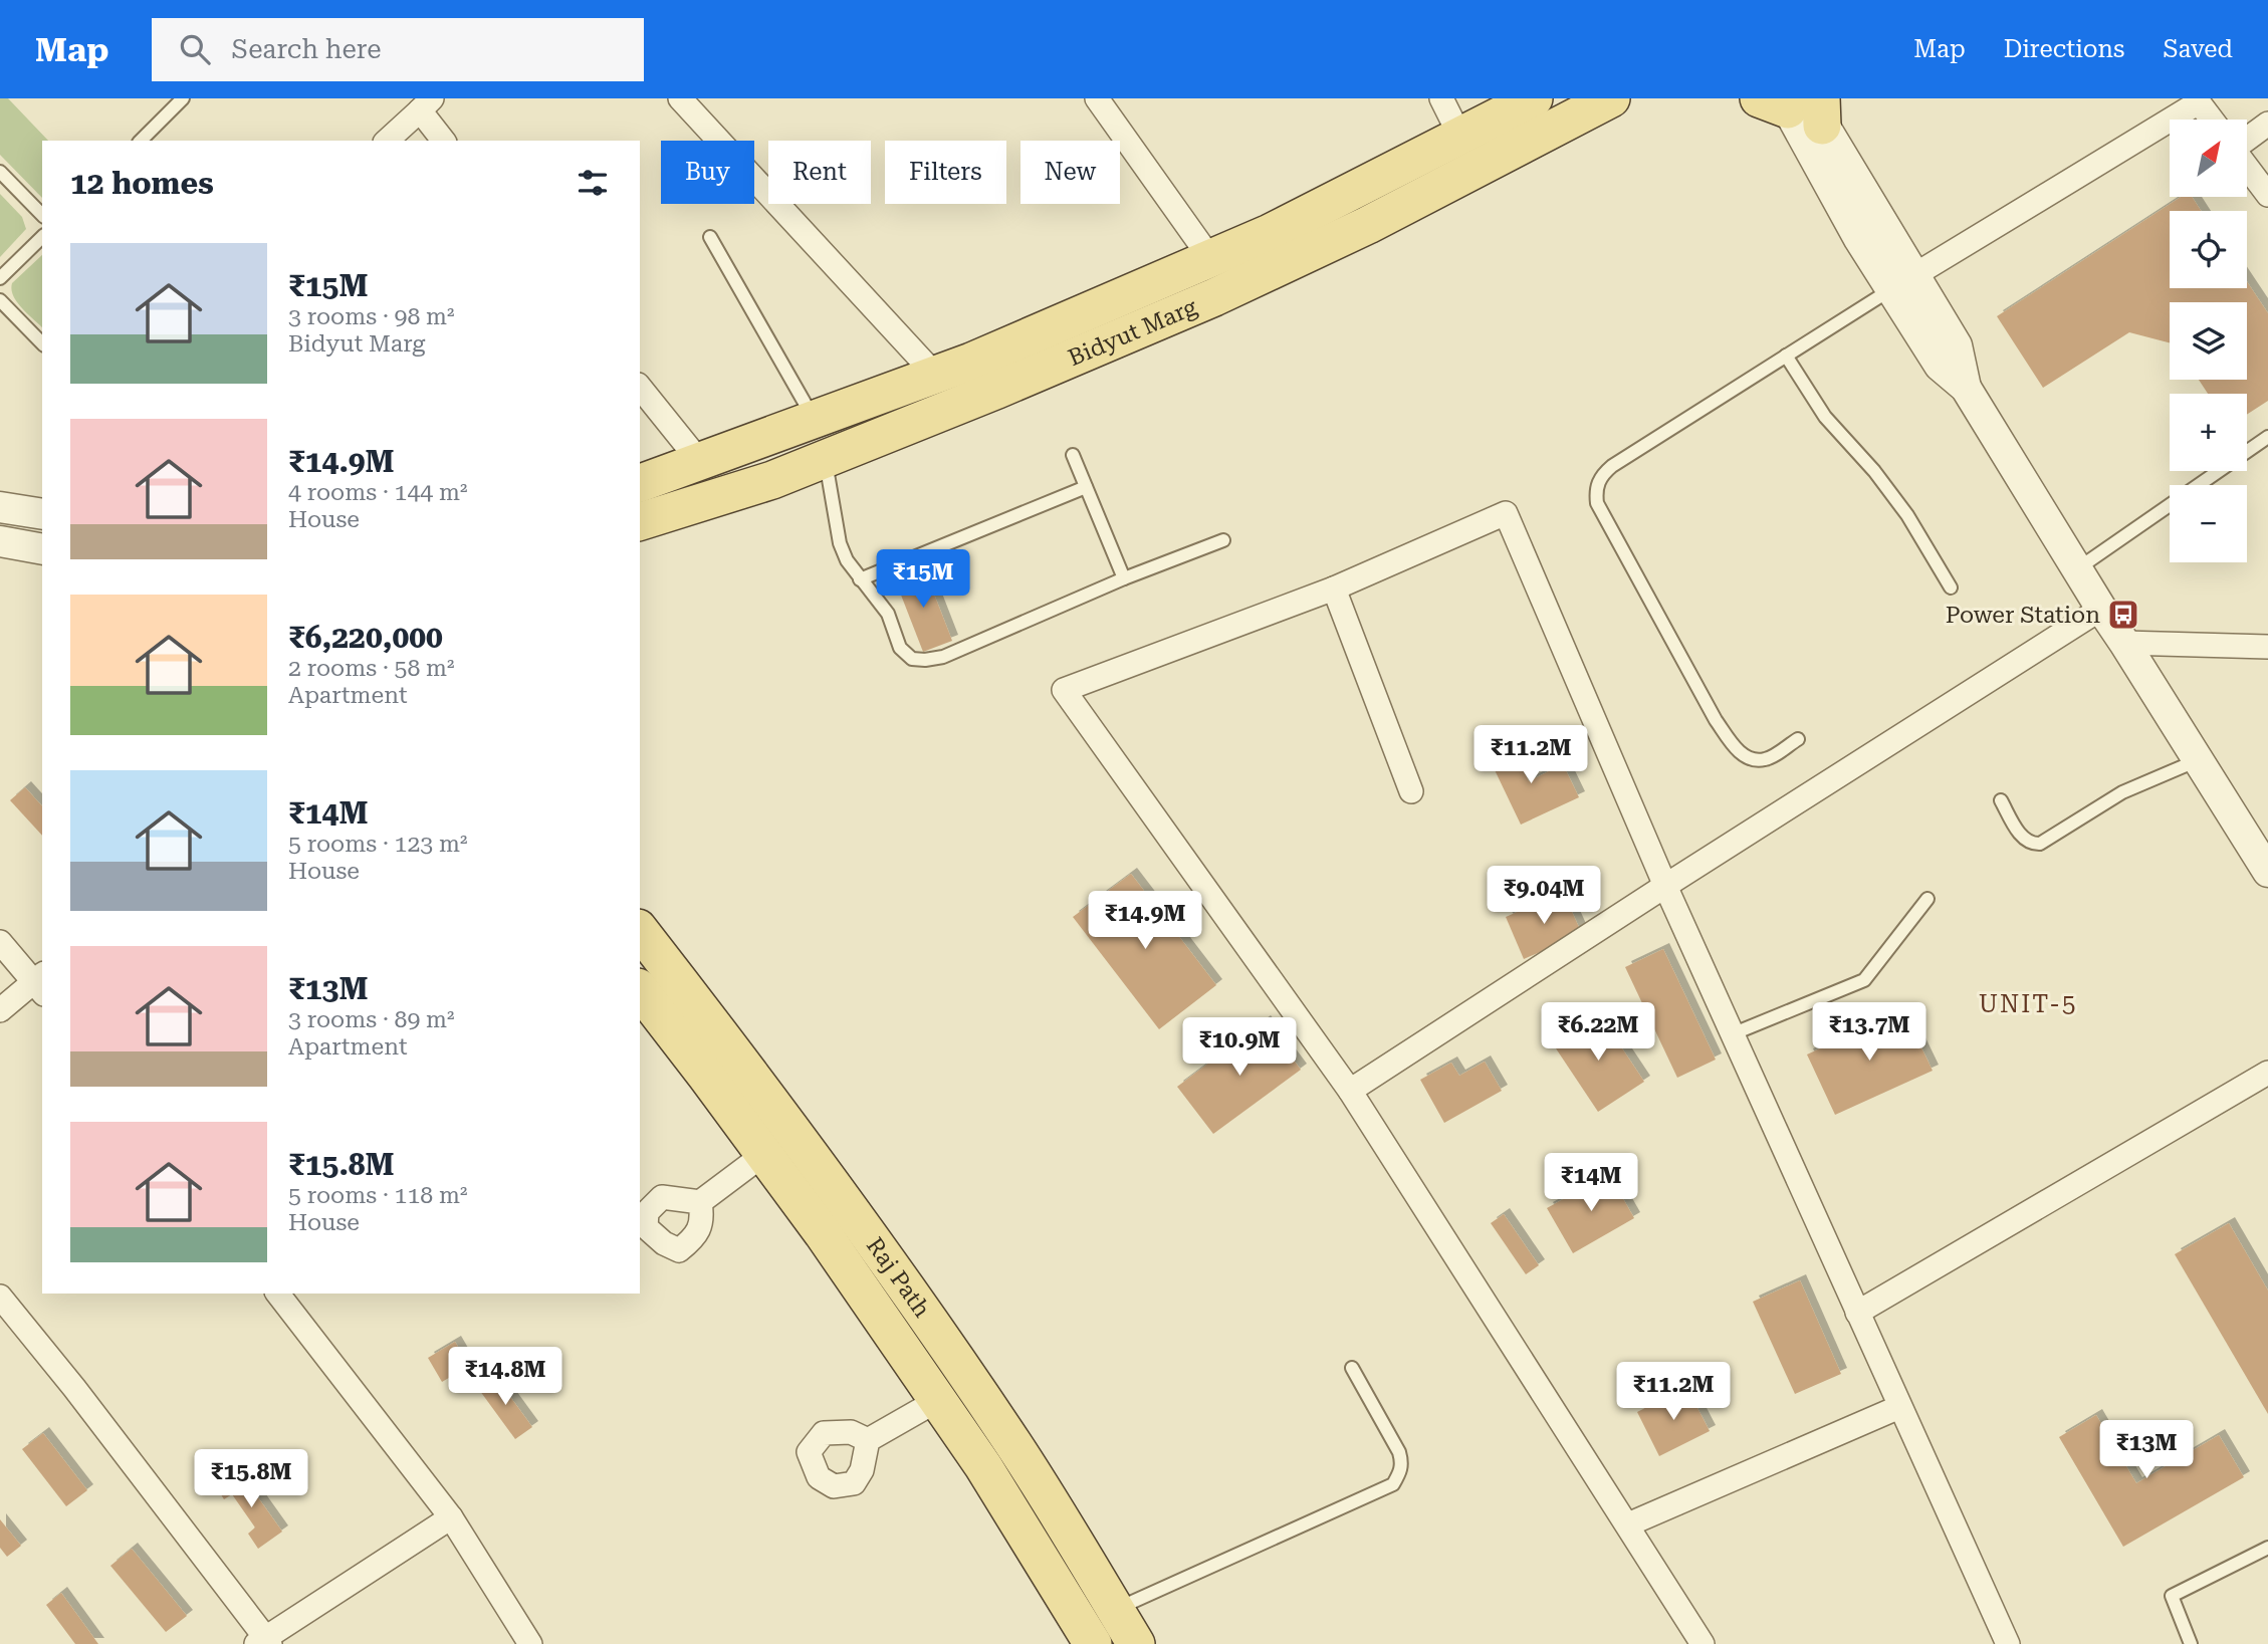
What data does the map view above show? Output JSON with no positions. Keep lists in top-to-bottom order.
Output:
{
  "streets": {
    "main road": ["Bidyut Marg", "Raj Path"]
  },
  "districts": ["UNIT-5"],
  "places": {
    "bus stop": ["Power Station"]
  },
  "north": "top right",
  "page": {
    "header": "Map",
    "search": "Search here",
    "nav": ["Map", "Directions", "Saved"],
    "map_buttons": ["+", "−"],
    "chip": [
      "Buy",
      "Rent",
      "Filters",
      "New"
    ],
    "heading": "12 homes",
    "list": [
      {
        "name": "₹15M",
        "note": "3 rooms · 98 m² · Bidyut Marg"
      },
      {
        "name": "₹14.9M",
        "note": "4 rooms · 144 m² · House"
      },
      {
        "name": "₹6,220,000",
        "note": "2 rooms · 58 m² · Apartment"
      },
      {
        "name": "₹14M",
        "note": "5 rooms · 123 m² · House"
      },
      {
        "name": "₹13M",
        "note": "3 rooms · 89 m² · Apartment"
      },
      {
        "name": "₹15.8M",
        "note": "5 rooms · 118 m² · House"
      }
    ],
    "price": [
      "₹15M",
      "₹11.2M",
      "₹9.04M",
      "₹14.9M",
      "₹6.22M",
      "₹13.7M",
      "₹10.9M",
      "₹14M",
      "₹14.8M",
      "₹11.2M",
      "₹13M",
      "₹15.8M"
    ]
  }
}
